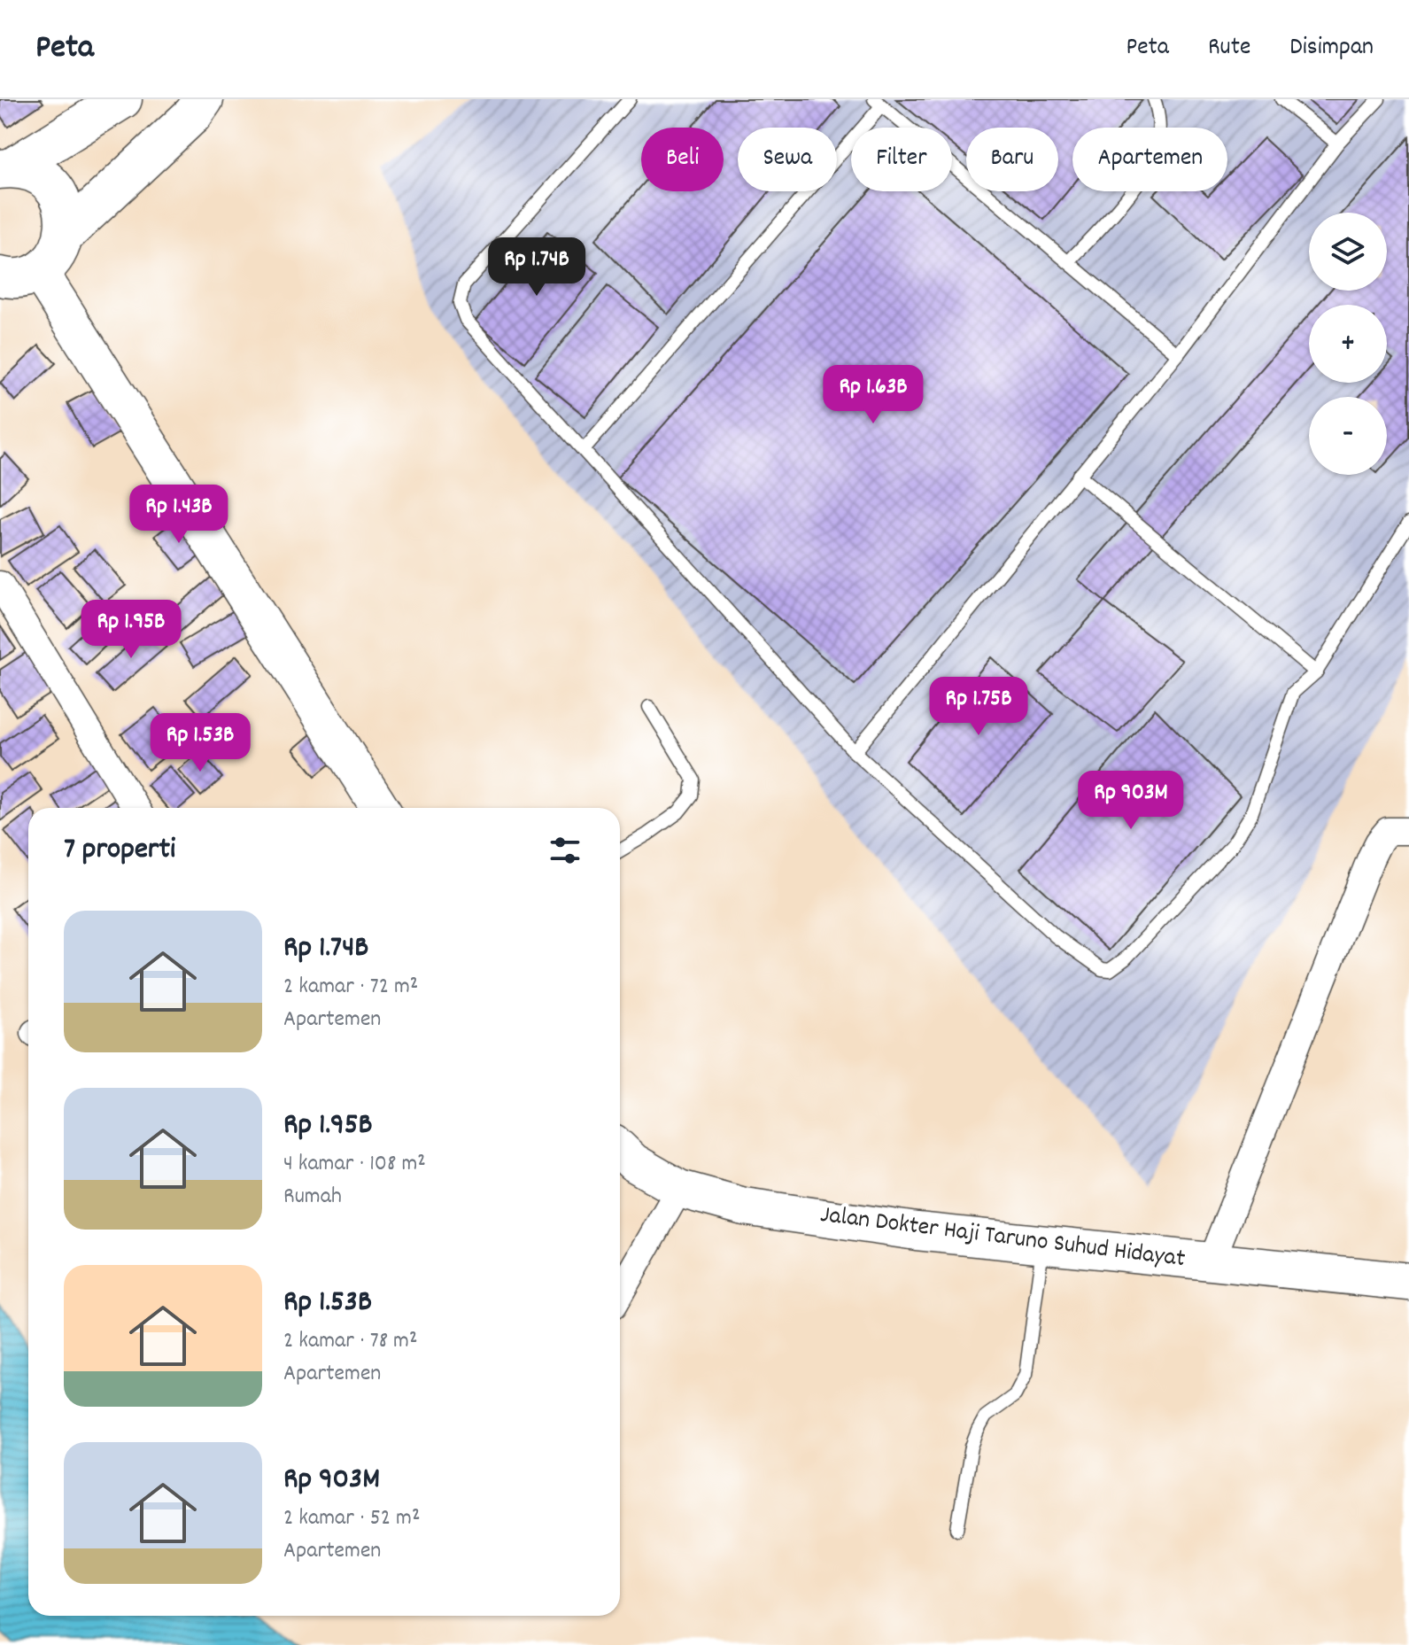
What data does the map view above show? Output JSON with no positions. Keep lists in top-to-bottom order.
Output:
{
  "streets": {
    "street": ["Jalan Dokter Haji Taruno Suhud Hidayat"]
  },
  "page": {
    "header": "Peta",
    "nav": ["Peta", "Rute", "Disimpan"],
    "chip": [
      "Beli",
      "Sewa",
      "Filter",
      "Baru",
      "Apartemen"
    ],
    "map_buttons": ["+", "−"],
    "price": [
      "Rp 1.74B",
      "Rp 1.63B",
      "Rp 1.43B",
      "Rp 1.95B",
      "Rp 1.75B",
      "Rp 1.53B",
      "Rp 903M"
    ],
    "heading": "7 properti",
    "list": [
      {
        "name": "Rp 1.74B",
        "note": "2 kamar · 72 m² · Apartemen"
      },
      {
        "name": "Rp 1.95B",
        "note": "4 kamar · 108 m² · Rumah"
      },
      {
        "name": "Rp 1.53B",
        "note": "2 kamar · 78 m² · Apartemen"
      },
      {
        "name": "Rp 903M",
        "note": "2 kamar · 52 m² · Apartemen"
      }
    ]
  }
}
